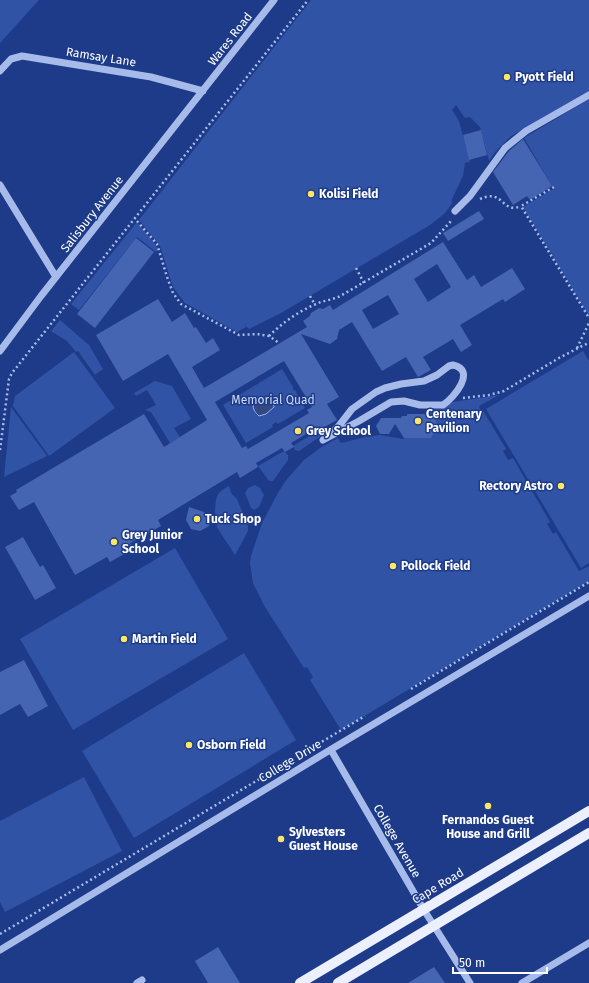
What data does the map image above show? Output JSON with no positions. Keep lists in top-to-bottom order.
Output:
{
  "streets": {
    "main road": ["Cape Road"],
    "street": [
      "Wares Road",
      "Ramsay Lane",
      "Salisbury Avenue",
      "College Drive",
      "College Avenue"
    ]
  },
  "crossings": [
    ["Wares Road", "Ramsay Lane"],
    ["Wares Road", "Salisbury Avenue"],
    ["Ramsay Lane", "Salisbury Avenue"],
    ["College Drive", "College Avenue"],
    ["College Avenue", "Cape Road"]
  ],
  "parks": ["Memorial Quad"],
  "places": [
    "Pyott Field",
    "Kolisi Field",
    "Centenary Pavilion",
    "Grey School",
    "Rectory Astro",
    "Tuck Shop",
    "Grey Junior School",
    "Pollock Field",
    "Martin Field",
    "Osborn Field",
    "Fernandos Guest House and Grill",
    "Sylvesters Guest House"
  ],
  "scale_bar": "50 m"
}
